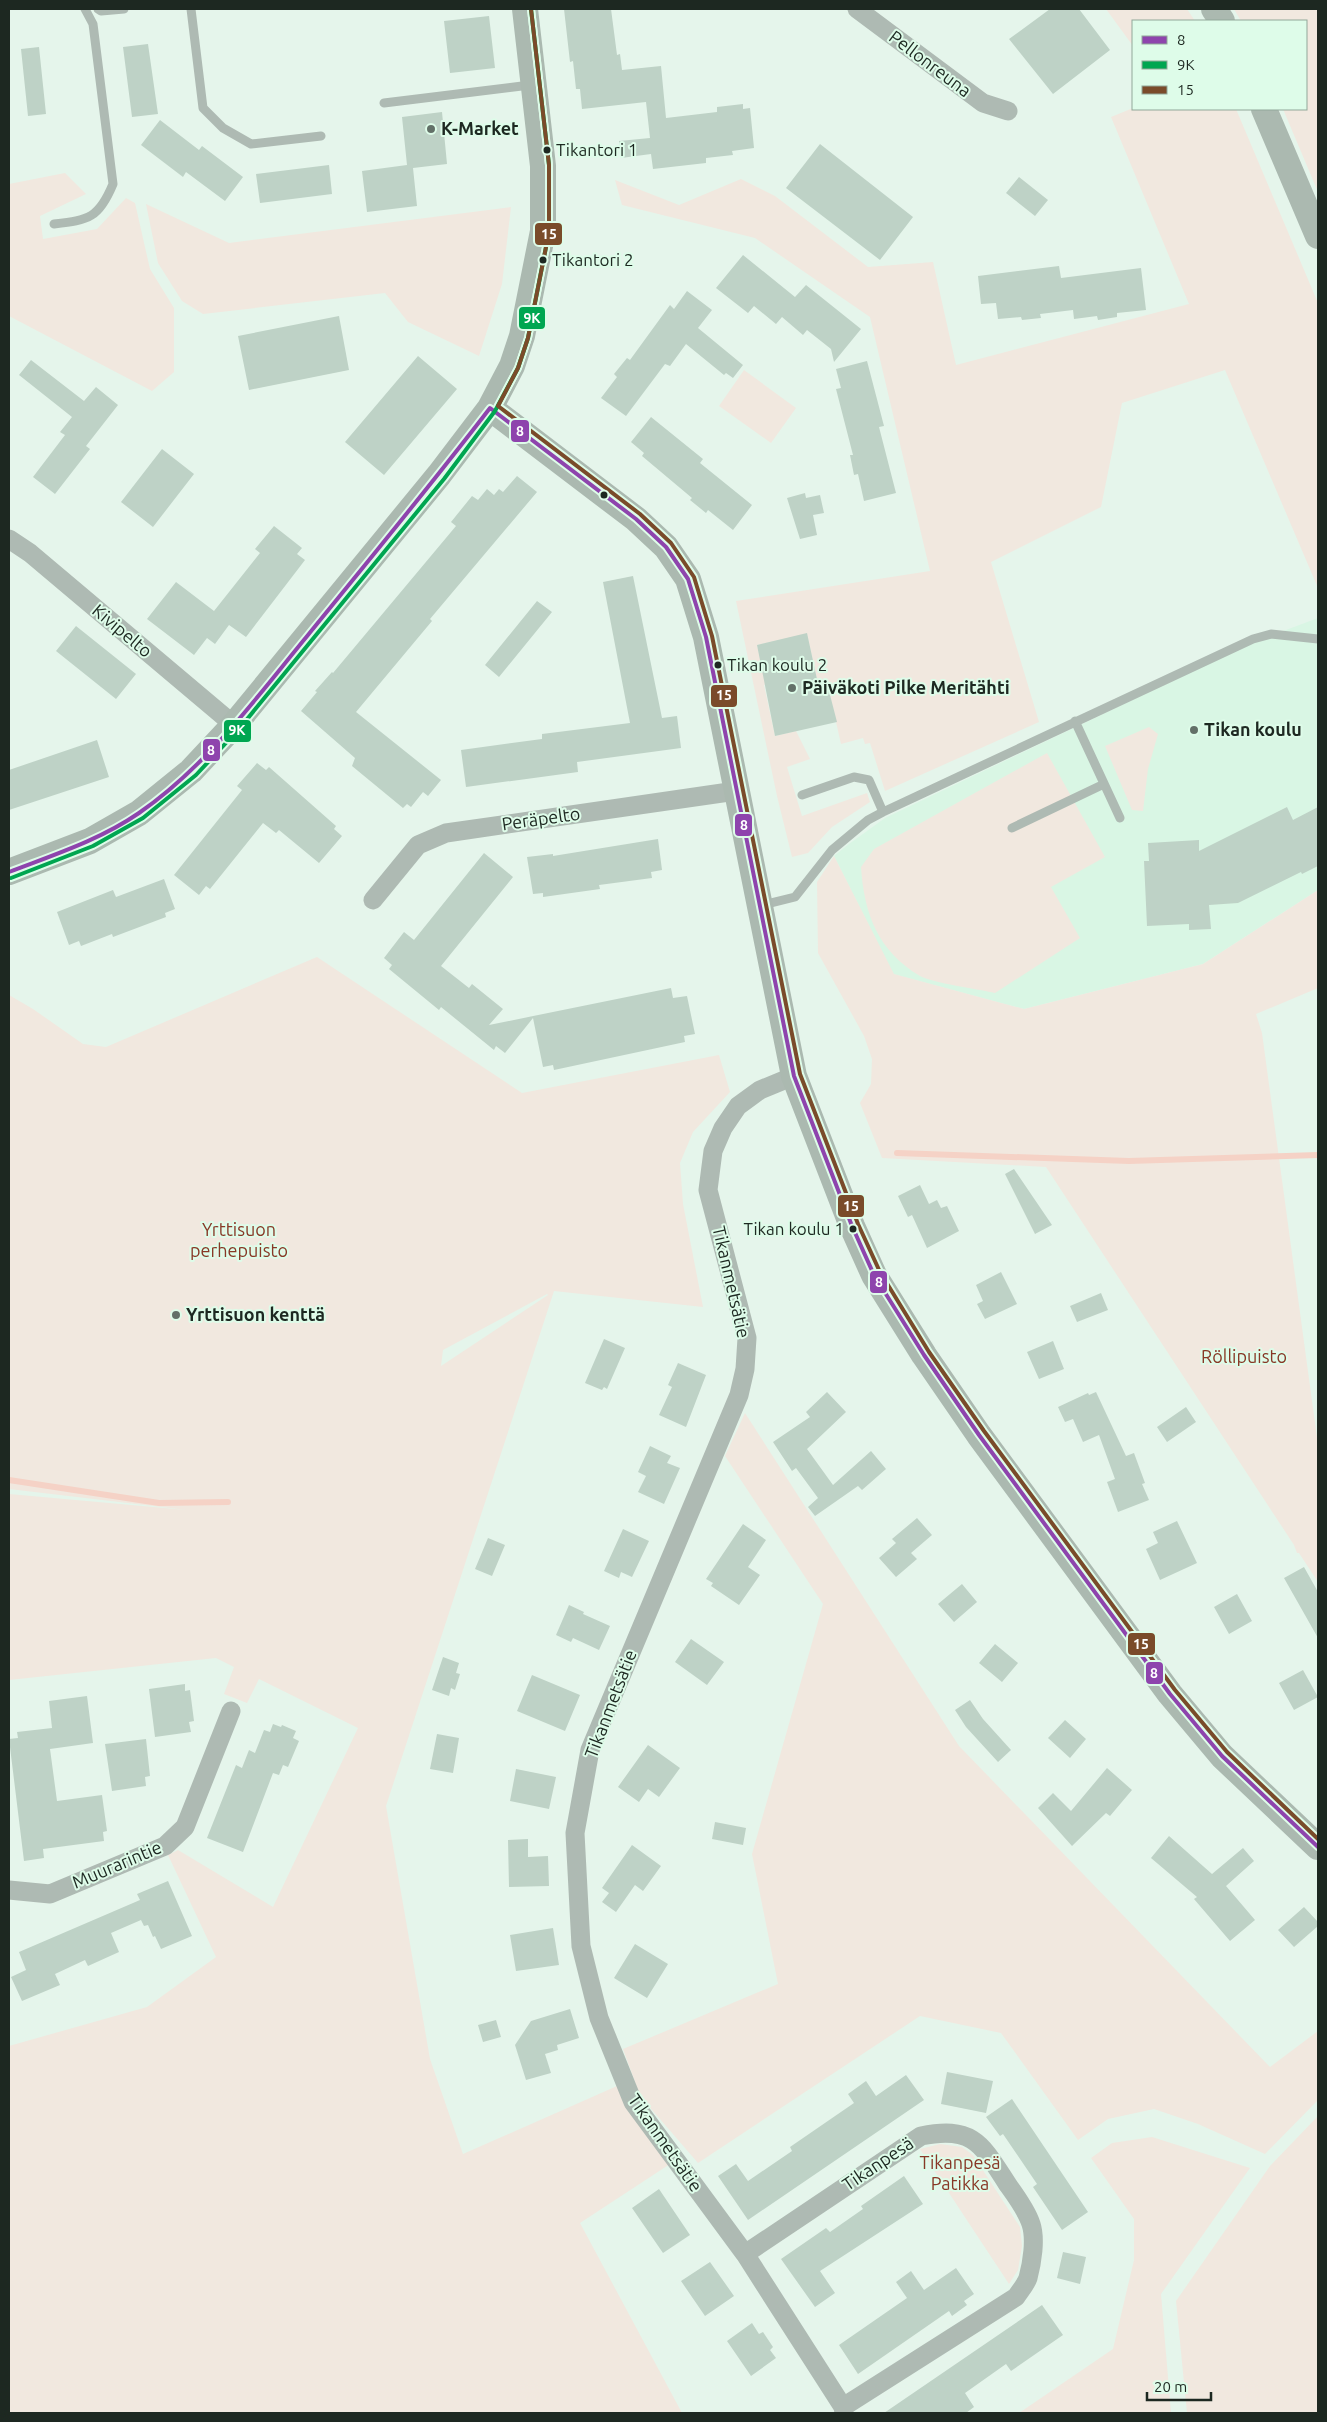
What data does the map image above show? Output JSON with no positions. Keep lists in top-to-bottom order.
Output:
{
  "streets": {
    "street": [
      "Pellonreuna",
      "Kivipelto",
      "Peräpelto",
      "Tikanmetsätie",
      "Muurarintie",
      "Tikanpesä"
    ]
  },
  "crossings": [
    ["Tikanmetsätie", "Tikanpesä"]
  ],
  "parks": ["Yrttisuon perhepuisto", "Röllipuisto", "Tikanpesä Patikka"],
  "places": [
    "K-Market",
    "Tikantori 1",
    "Tikantori 2",
    "Tikan koulu 2",
    "Päiväkoti Pilke Meritähti",
    "Tikan koulu",
    "Tikan koulu 1",
    "Yrttisuon kenttä"
  ],
  "lines": ["transit line 9K", "transit line 15", "transit line 8"],
  "legend": ["8", "9K", "15"],
  "scale_bar": "20 m"
}
